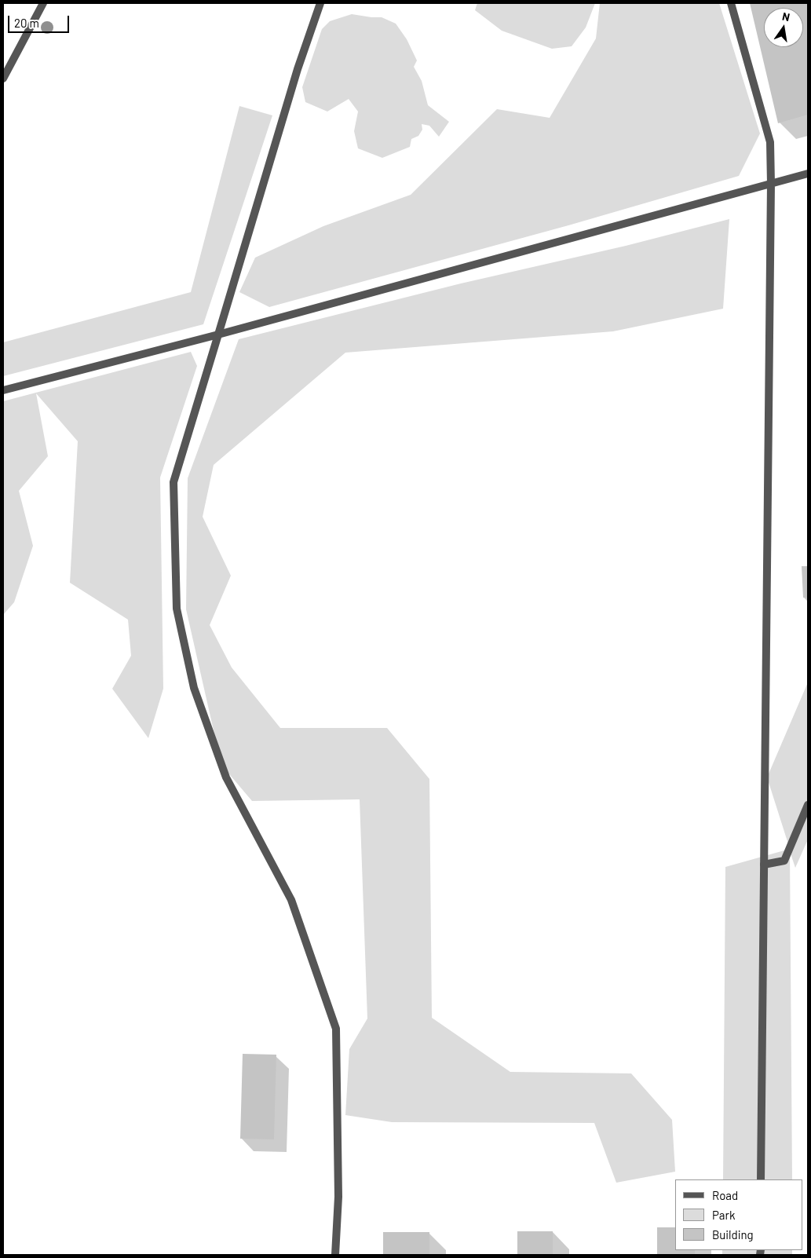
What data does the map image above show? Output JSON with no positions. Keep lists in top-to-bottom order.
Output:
{
  "legend": ["Road", "Park", "Building"],
  "scale_bar": "20 m",
  "north": "top"
}
